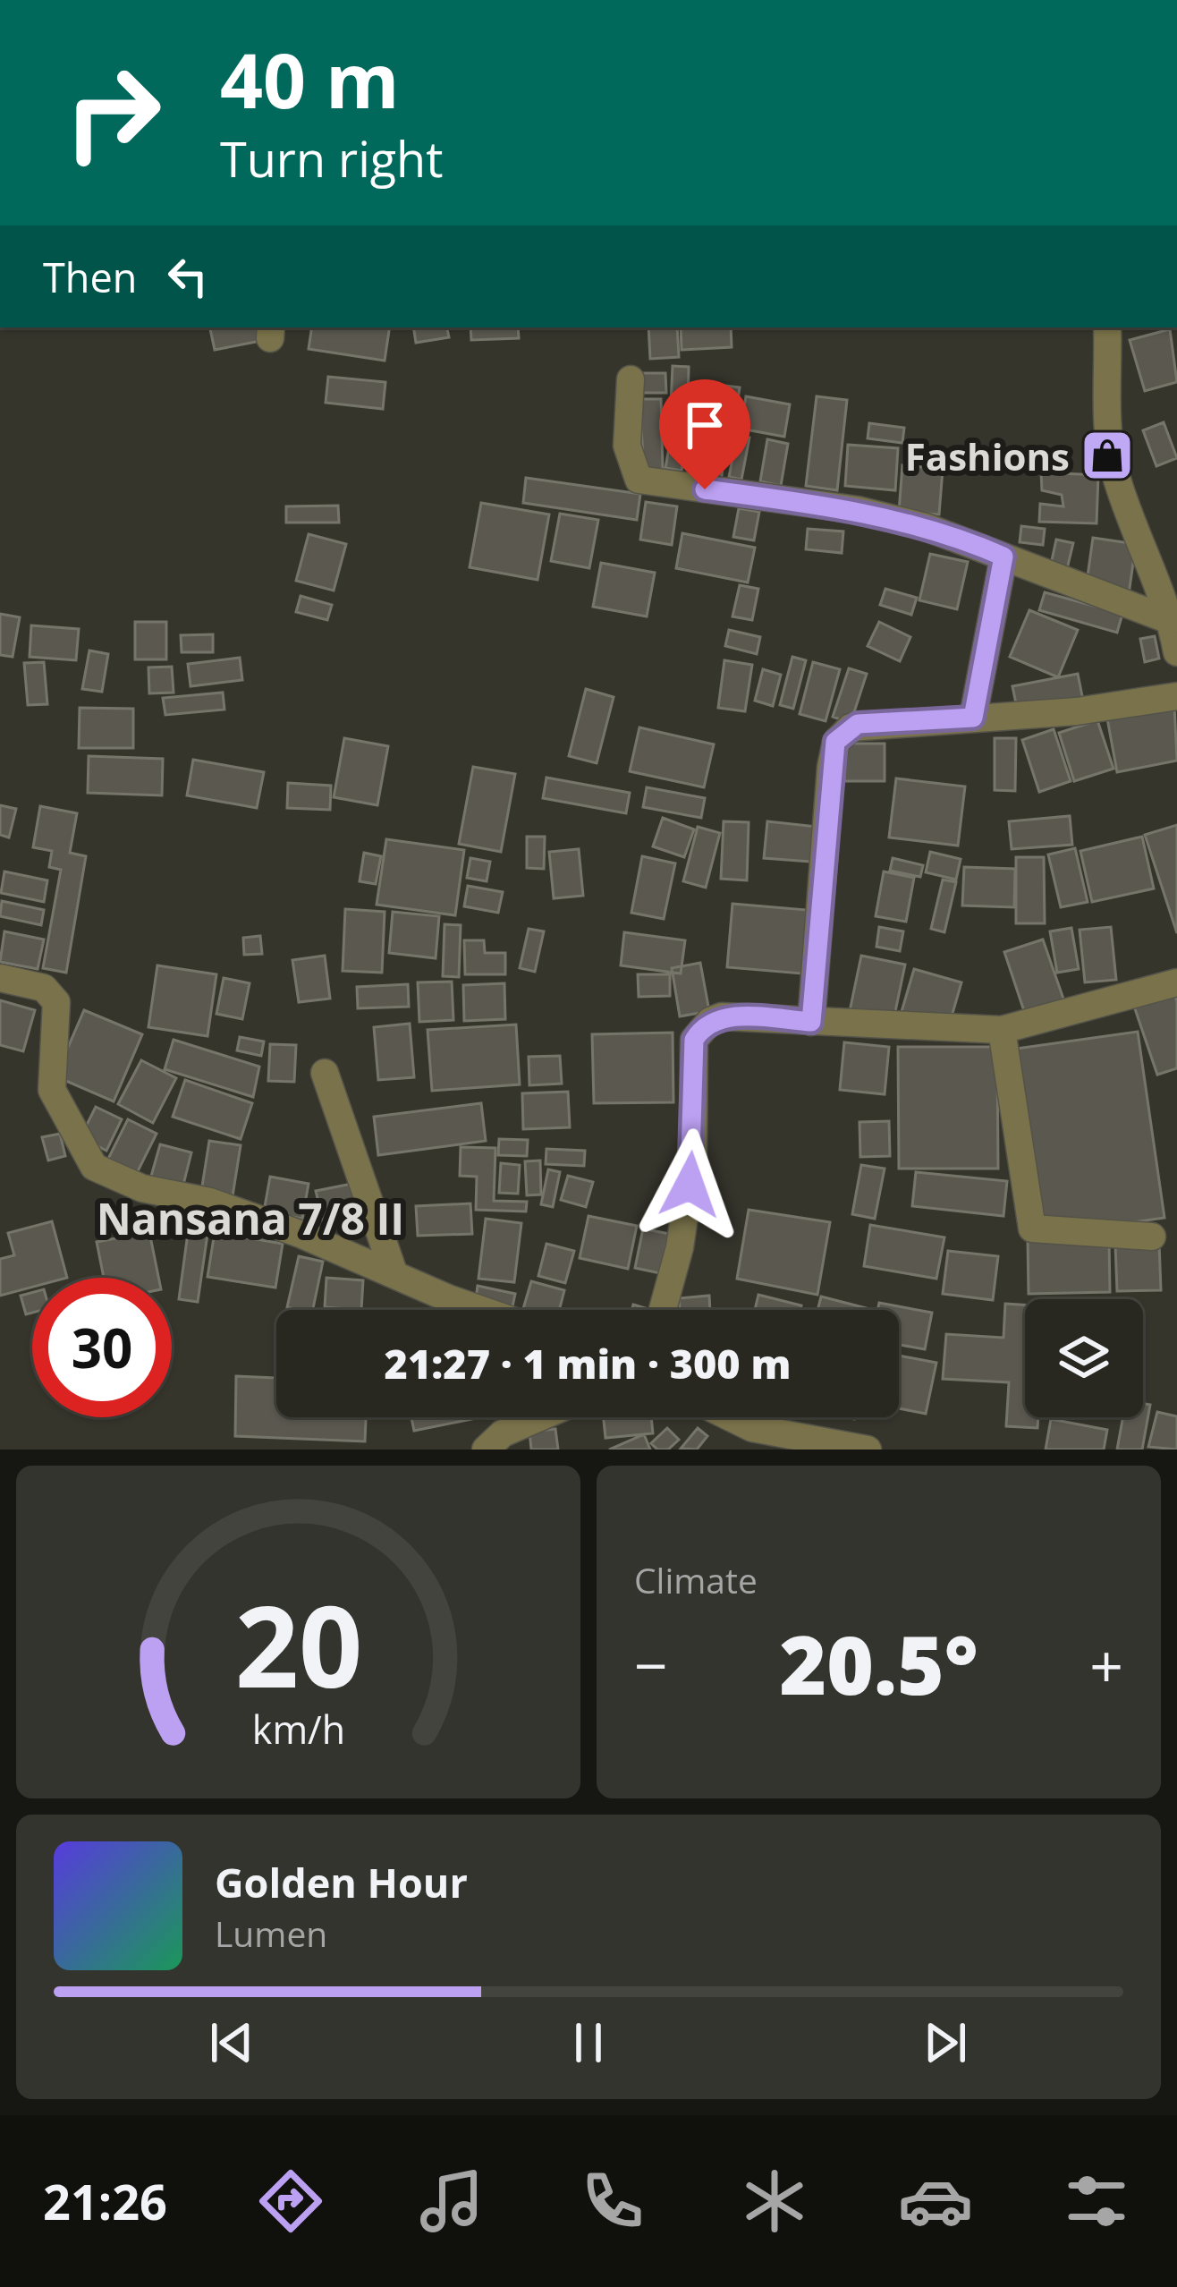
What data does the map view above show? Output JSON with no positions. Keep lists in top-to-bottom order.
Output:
{
  "districts": ["Nansana 7/8 II"],
  "places": {
    "shop": ["Fashions"]
  },
  "page": {
    "turn": ["40 m", "Turn right"],
    "then": "Then",
    "limit": "30",
    "trip": "21:27 · 1 min · 300 m",
    "tile": "Climate",
    "heat": ["−", "20.5°", "+"],
    "song": ["Golden Hour", "Lumen"],
    "tabs": "21:26",
    "gauge": ["20", "km/h"]
  }
}
